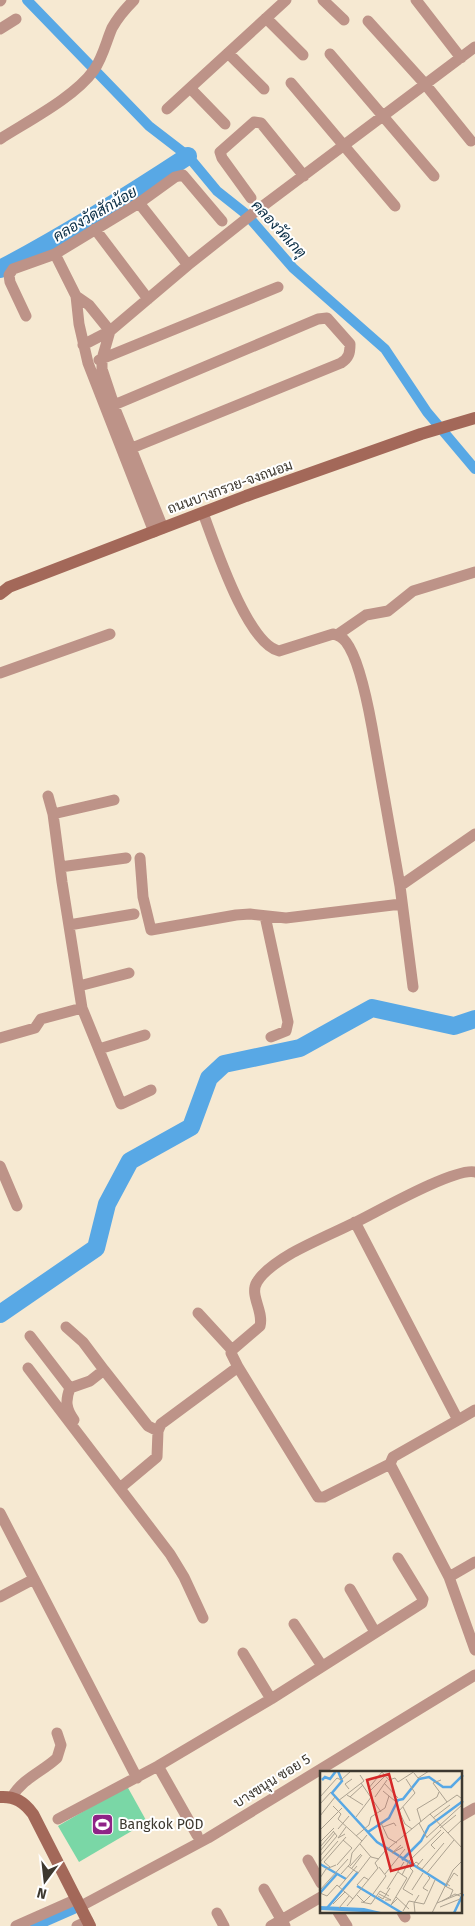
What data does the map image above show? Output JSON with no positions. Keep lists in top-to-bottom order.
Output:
{
  "streets": {
    "street": ["ถนนบางกรวย-จงถนอม", "บางขนุน ซอย 5"]
  },
  "water": ["คลองวัดสักน้อย", "คลองวัดเกตุ"],
  "places": {
    "sports": ["Bangkok POD"]
  },
  "north": "bottom"
}
